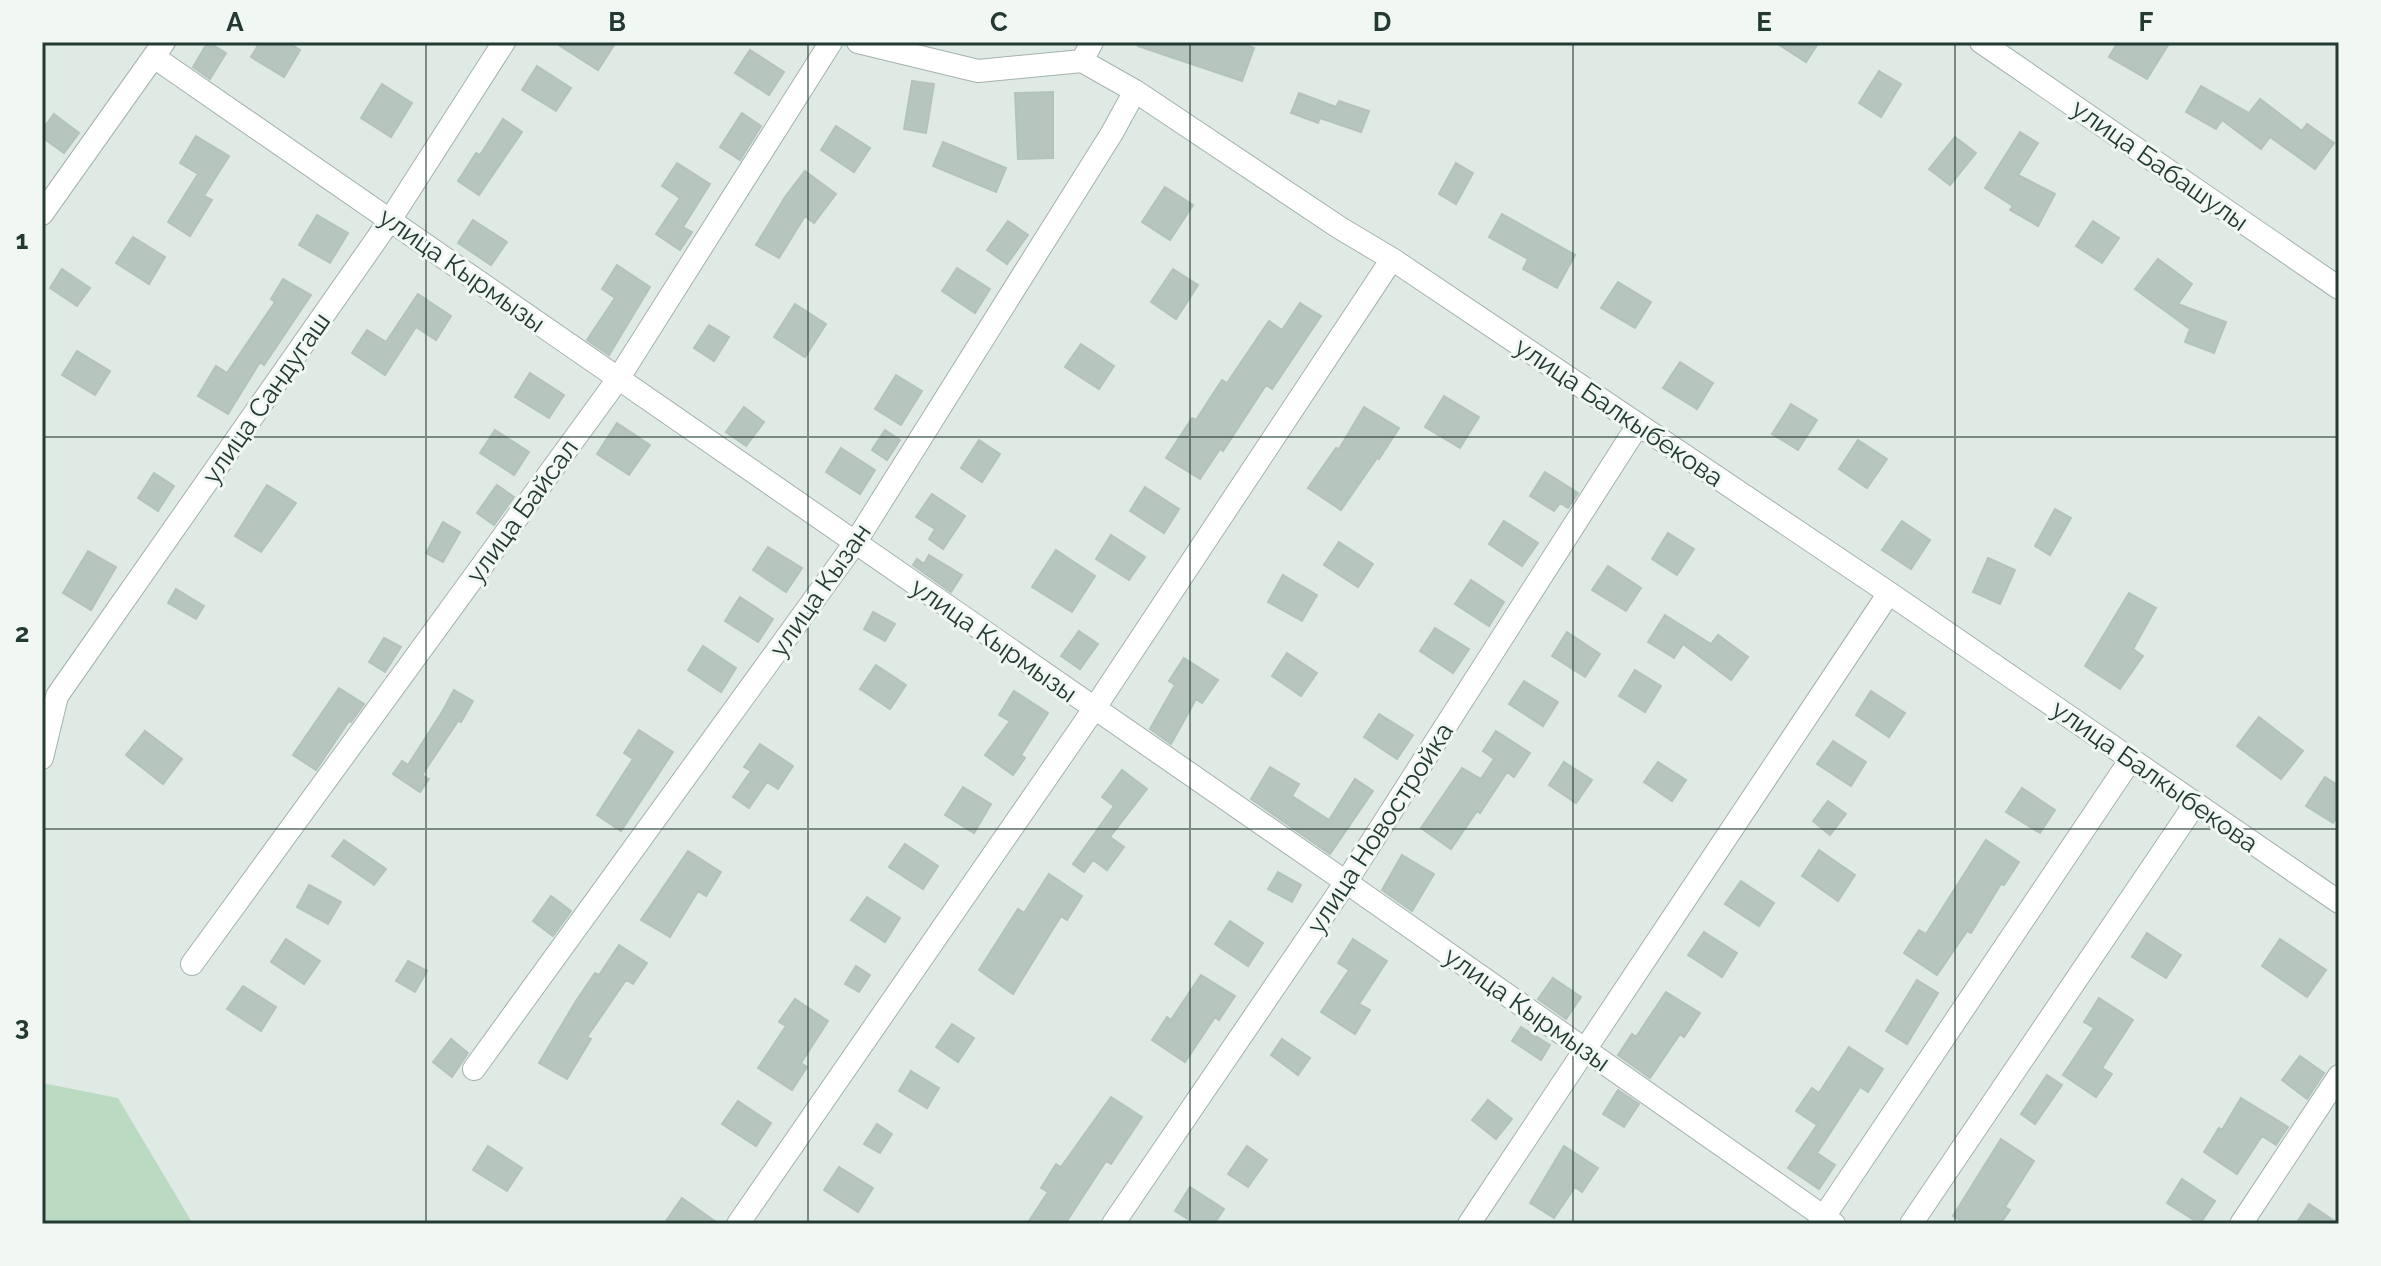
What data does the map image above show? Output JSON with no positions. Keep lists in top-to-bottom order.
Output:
{
  "streets": {
    "street": [
      "улица Бабашулы",
      "улица Кырмызы",
      "улица Сандугаш",
      "улица Балкыбекова",
      "улица Байсал",
      "улица Кызан",
      "улица Новостройка"
    ]
  },
  "crossings": [
    ["улица Кырмызы", "улица Сандугаш"],
    ["улица Кырмызы", "улица Байсал"],
    ["улица Кырмызы", "улица Кызан"],
    ["улица Кырмызы", "улица Новостройка"],
    ["улица Балкыбекова", "улица Кызан"],
    ["улица Балкыбекова", "улица Новостройка"]
  ],
  "grid": {
    "columns": [
      "A",
      "B",
      "C",
      "D",
      "E",
      "F"
    ],
    "rows": ["1", "2", "3"]
  }
}
